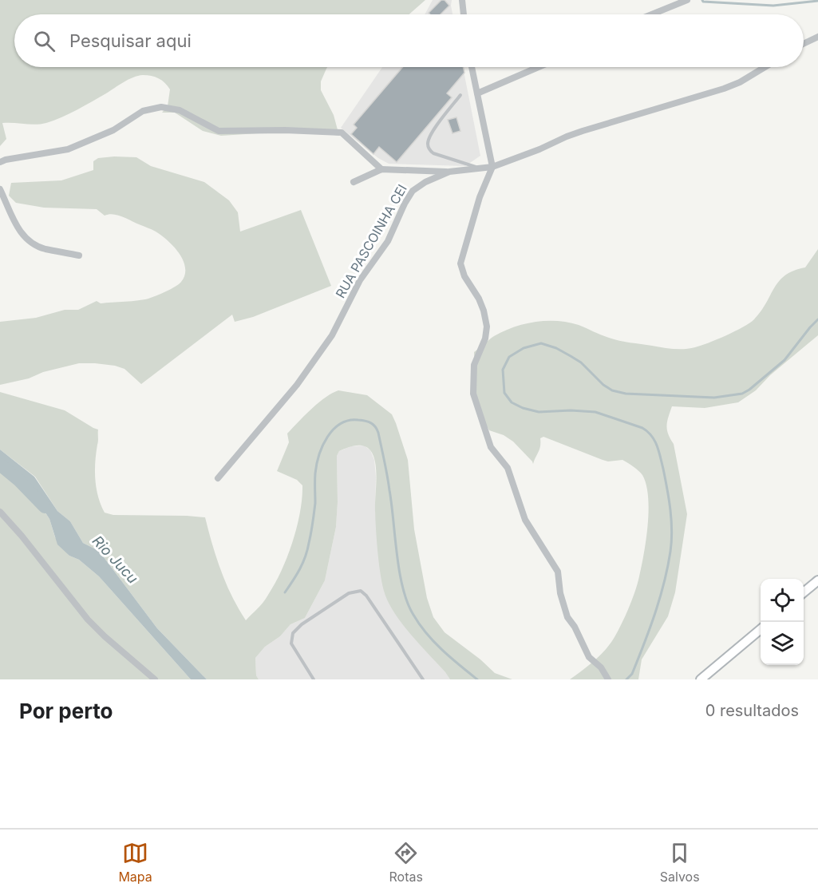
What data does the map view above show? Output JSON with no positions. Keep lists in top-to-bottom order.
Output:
{
  "streets": {
    "street": ["RUA PASCOINHA CEI"]
  },
  "water": ["Rio Jucu"],
  "page": {
    "search": "Pesquisar aqui",
    "heading": ["Por perto", "0 resultados"],
    "nav": ["Mapa", "Rotas", "Salvos"]
  }
}
